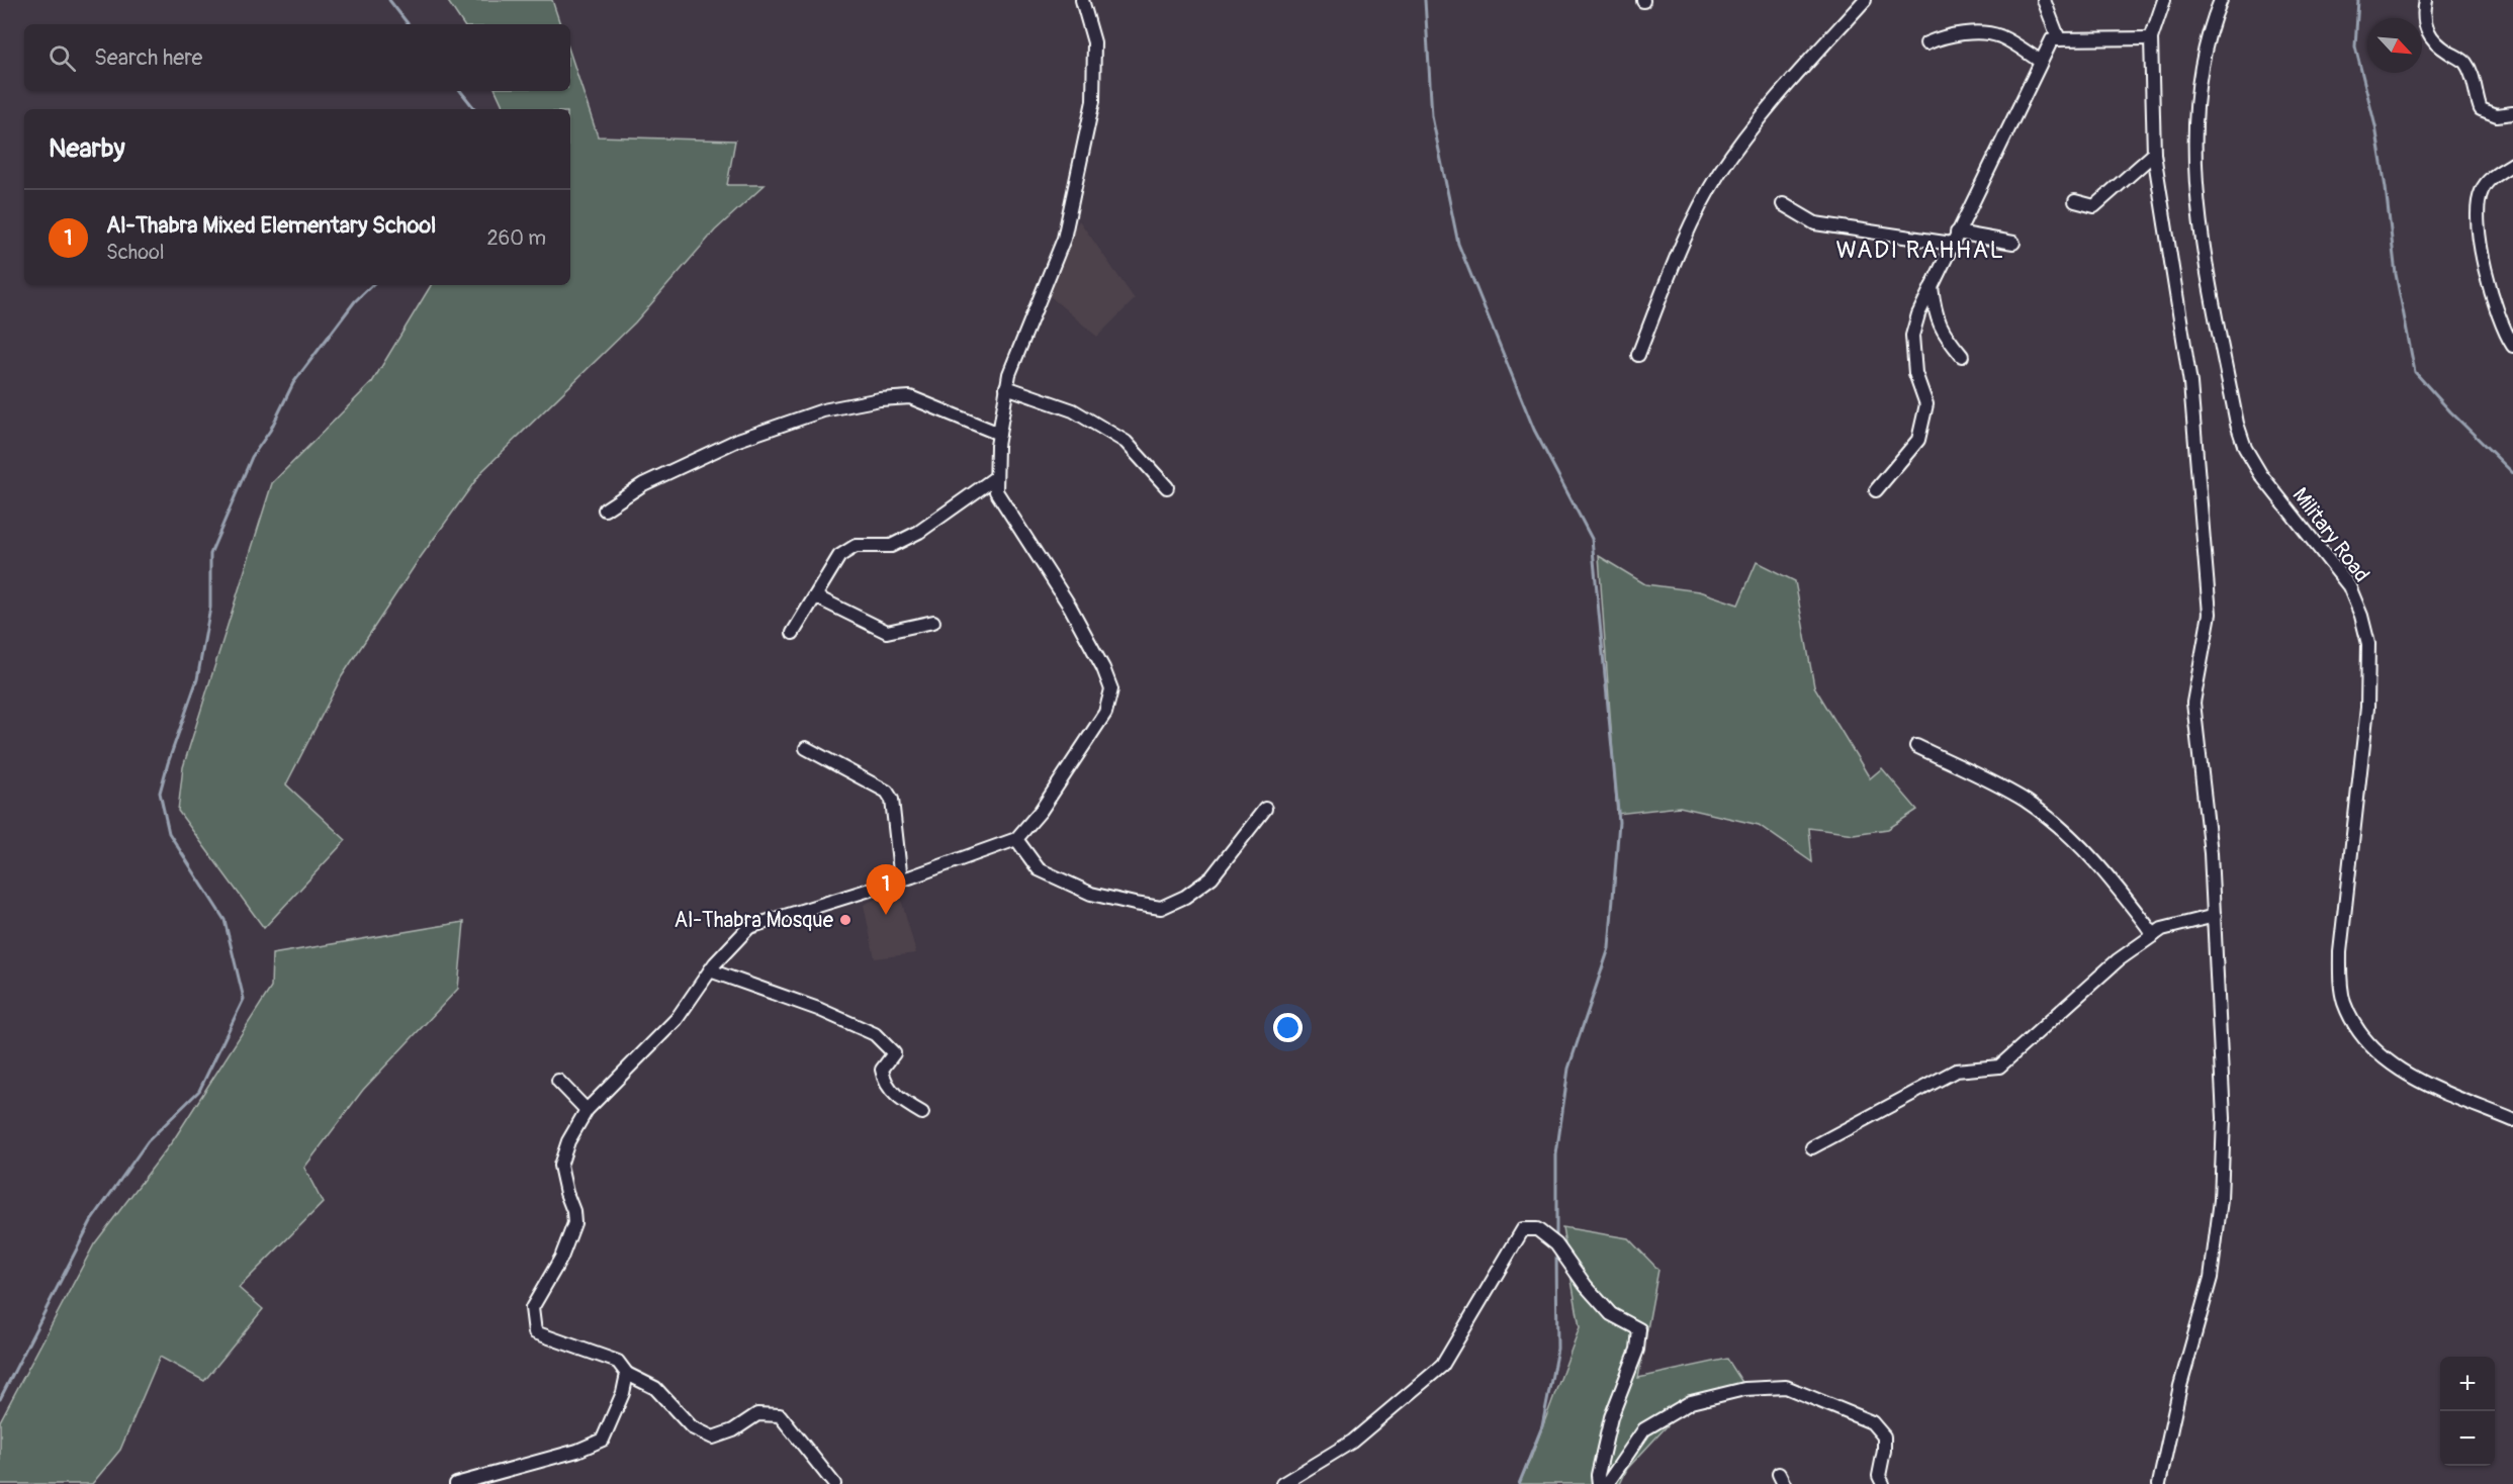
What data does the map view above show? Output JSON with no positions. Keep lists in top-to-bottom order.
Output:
{
  "streets": {
    "street": ["Military Road"]
  },
  "districts": ["WADI RAHHAL"],
  "places": ["Al-Thabra Mosque"],
  "north": "bottom right",
  "page": {
    "search": "Search here",
    "heading": "Nearby",
    "list": [
      {
        "mark": "1",
        "name": "Al-Thabra Mixed Elementary School",
        "note": "School",
        "value": "260 m"
      }
    ],
    "pins": "1",
    "map_buttons": ["+", "−"]
  }
}
